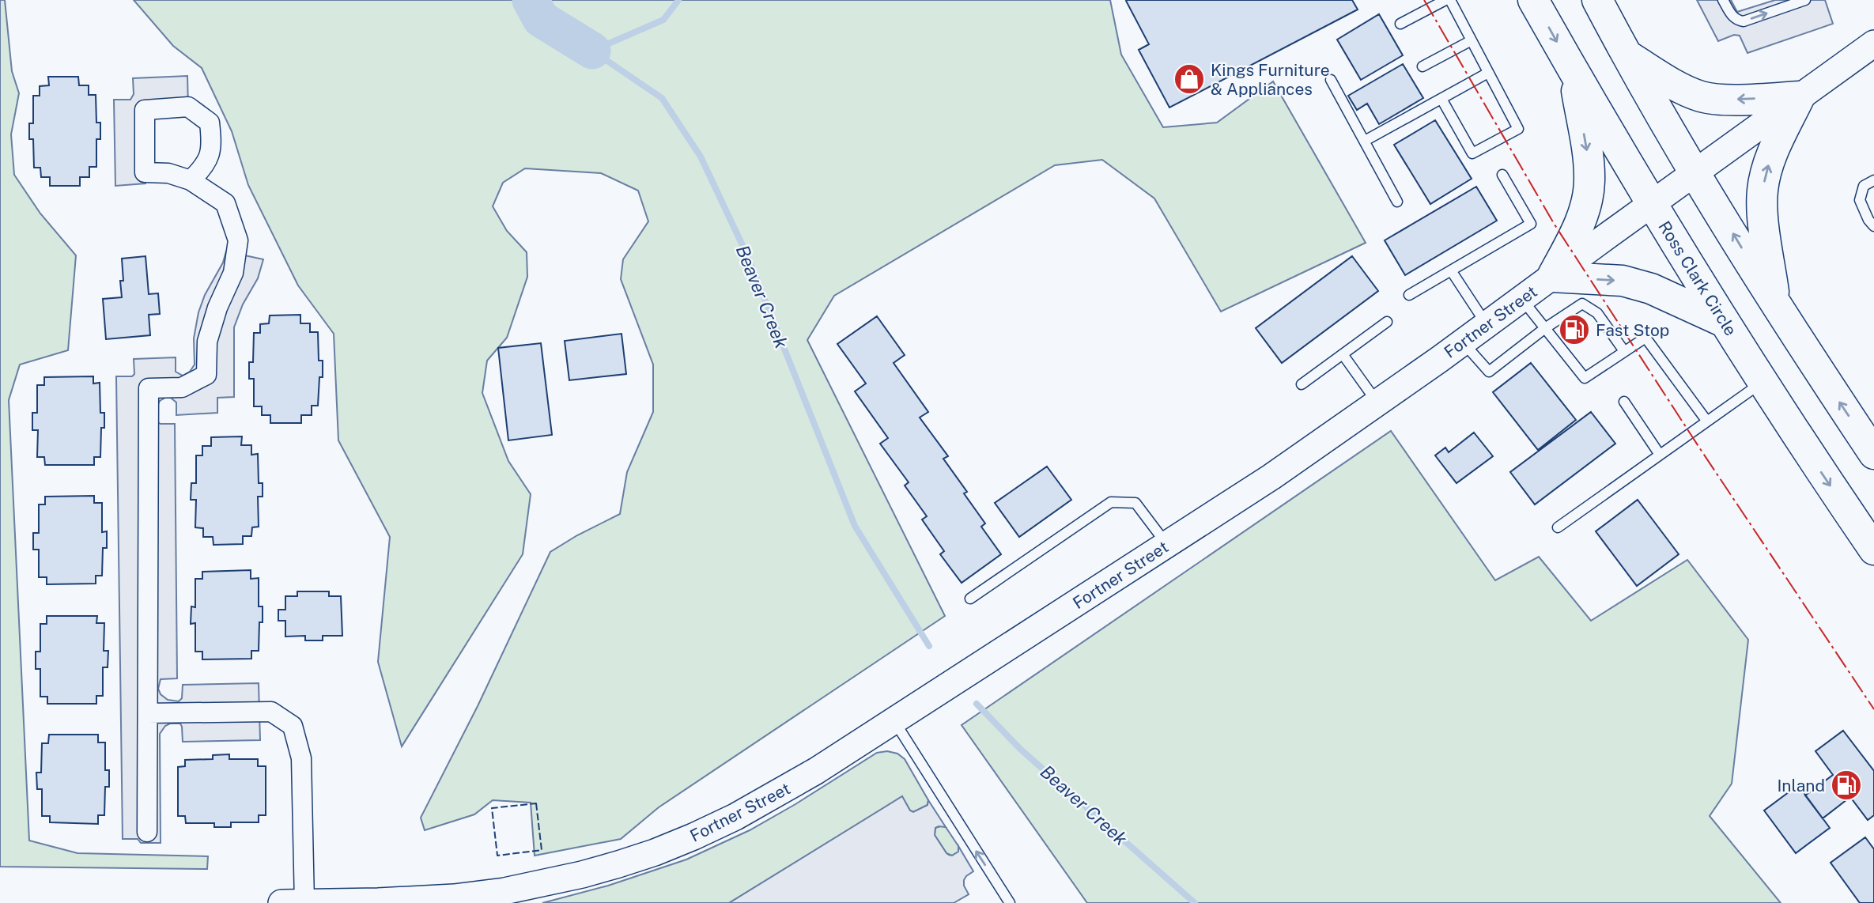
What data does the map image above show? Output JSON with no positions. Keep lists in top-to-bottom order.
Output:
{
  "streets": {
    "highway": ["Ross Clark Circle"],
    "street": ["Fortner Street"]
  },
  "crossings": [
    ["Ross Clark Circle", "Fortner Street"]
  ],
  "water": ["Beaver Creek"],
  "places": {
    "shop": ["Kings Furniture & Appliances"],
    "fuel station": ["Fast Stop", "Inland"]
  }
}
